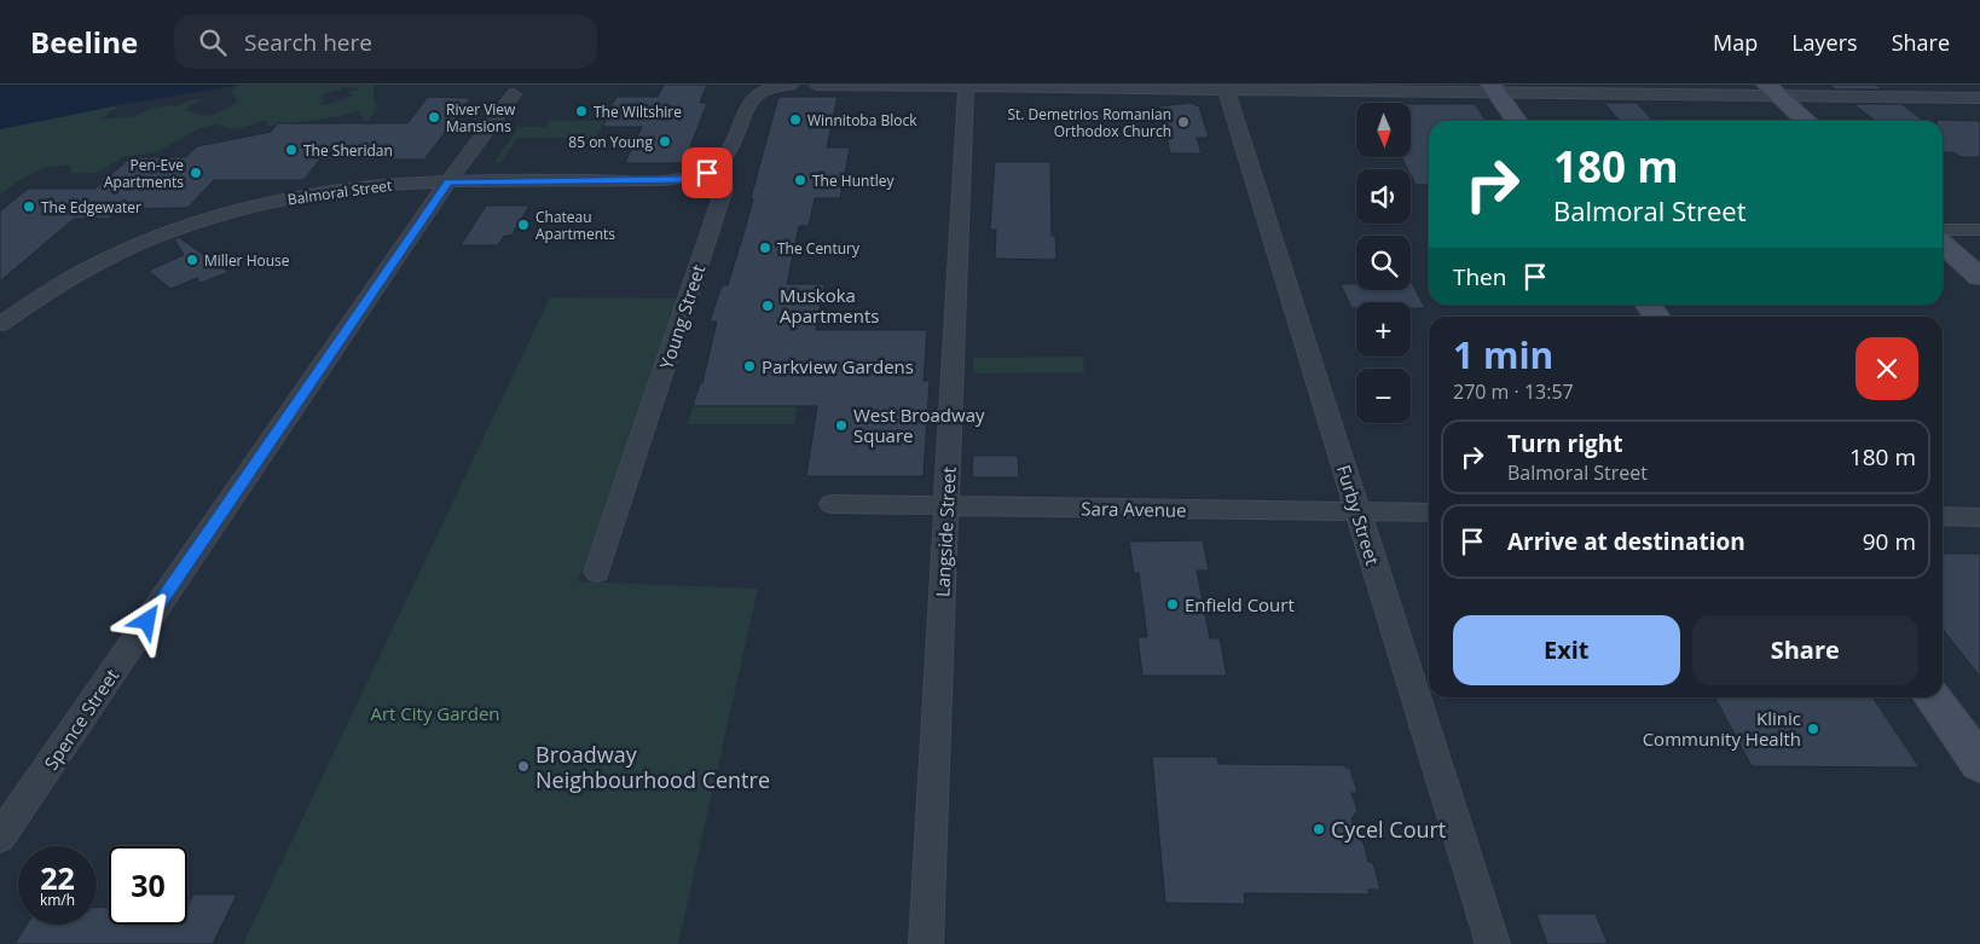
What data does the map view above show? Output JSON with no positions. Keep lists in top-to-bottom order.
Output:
{
  "streets": {
    "street": [
      "Balmoral Street",
      "Young Street",
      "Sara Avenue",
      "Furby Street",
      "Langside Street",
      "Spence Street"
    ]
  },
  "crossings": [
    ["Balmoral Street", "Young Street"],
    ["Balmoral Street", "Spence Street"],
    ["Sara Avenue", "Furby Street"],
    ["Sara Avenue", "Langside Street"]
  ],
  "parks": ["Art City Garden"],
  "places": [
    "The Wiltshire",
    "River View Mansions",
    "Winnitoba Block",
    "St. Demetrios Romanian Orthodox Church",
    "85 on Young",
    "The Sheridan",
    "Pen-Eve Apartments",
    "The Huntley",
    "The Edgewater",
    "Chateau Apartments",
    "The Century",
    "Miller House",
    "Muskoka Apartments",
    "Parkview Gardens",
    "West Broadway Square",
    "Enfield Court",
    "Klinic Community Health",
    "Broadway Neighbourhood Centre",
    "Cycel Court"
  ],
  "north": "bottom",
  "page": {
    "header": "Beeline",
    "search": "Search here",
    "nav": ["Map", "Layers", "Share"],
    "map_buttons": ["+", "−"],
    "turn": ["180 m", "Balmoral Street"],
    "then": "Then",
    "heading": ["1 min", "270 m · 13:57"],
    "list": [
      {
        "name": "Turn right",
        "note": "Balmoral Street",
        "value": "180 m"
      },
      {
        "name": "Arrive at destination",
        "value": "90 m"
      }
    ],
    "buttons": ["Exit", "Share"],
    "speed": "22 km/h",
    "limit": "30"
  }
}
